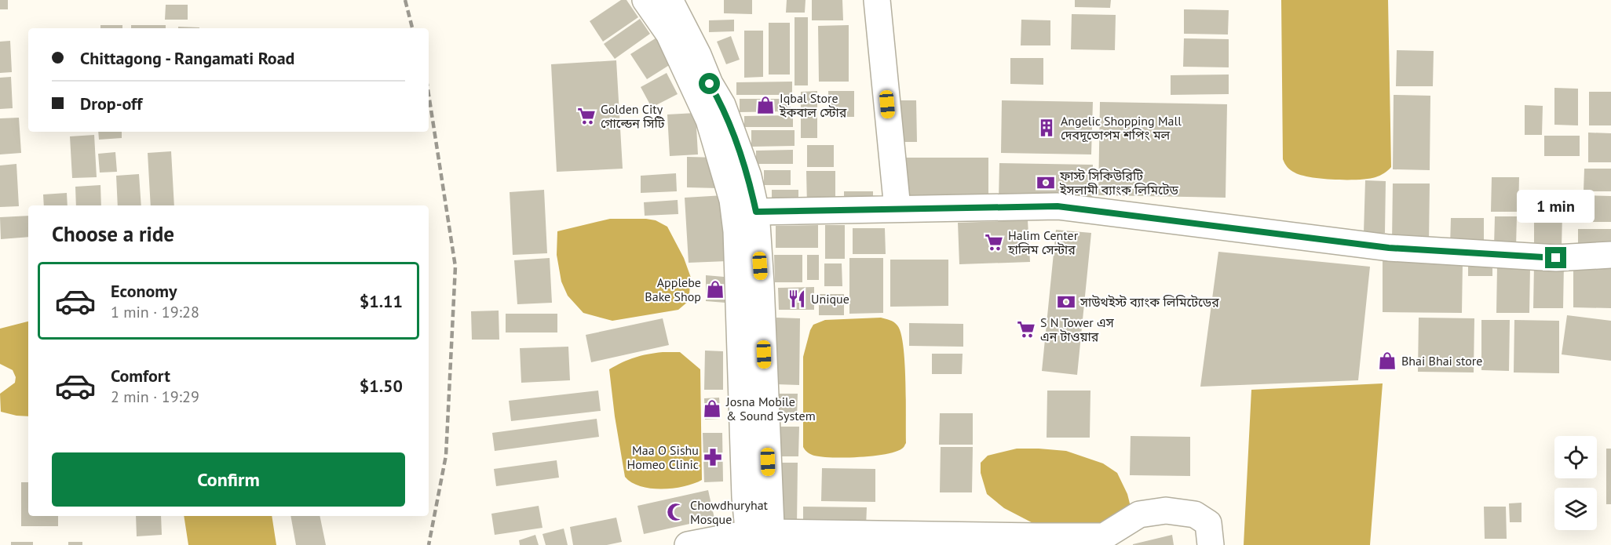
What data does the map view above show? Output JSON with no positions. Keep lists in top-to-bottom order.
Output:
{
  "places": {
    "shop": [
      "Iqbal Store ইকবাল স্টোর",
      "Applebe Bake Shop",
      "Bhai Bhai store",
      "Josna Mobile & Sound System"
    ],
    "supermarket": ["Golden City গোল্ডেন সিটি", "Halim Center হালিম সেন্টার", "S N Tower এস এন টাওয়ার"],
    "building": ["Angelic Shopping Mall দেবদূতোপম শপিং মল"],
    "bank": ["ফাস্ট সিকিউরিটি ইসলামী ব্যাংক লিমিটেড", "সাউথইস্ট ব্যাংক লিমিটেডের"],
    "restaurant": ["Unique"],
    "pharmacy": ["Maa O Sishu Homeo Clinic"],
    "mosque": ["Chowdhuryhat Mosque"]
  },
  "page": {
    "banner": ["Chittagong - Rangamati Road", "Drop-off"],
    "bubble": "1 min",
    "heading": "Choose a ride",
    "list": [
      {
        "name": "Economy",
        "note": "1 min · 19:28",
        "value": "$1.11"
      },
      {
        "name": "Comfort",
        "note": "2 min · 19:29",
        "value": "$1.50"
      }
    ],
    "buttons": "Confirm"
  }
}
